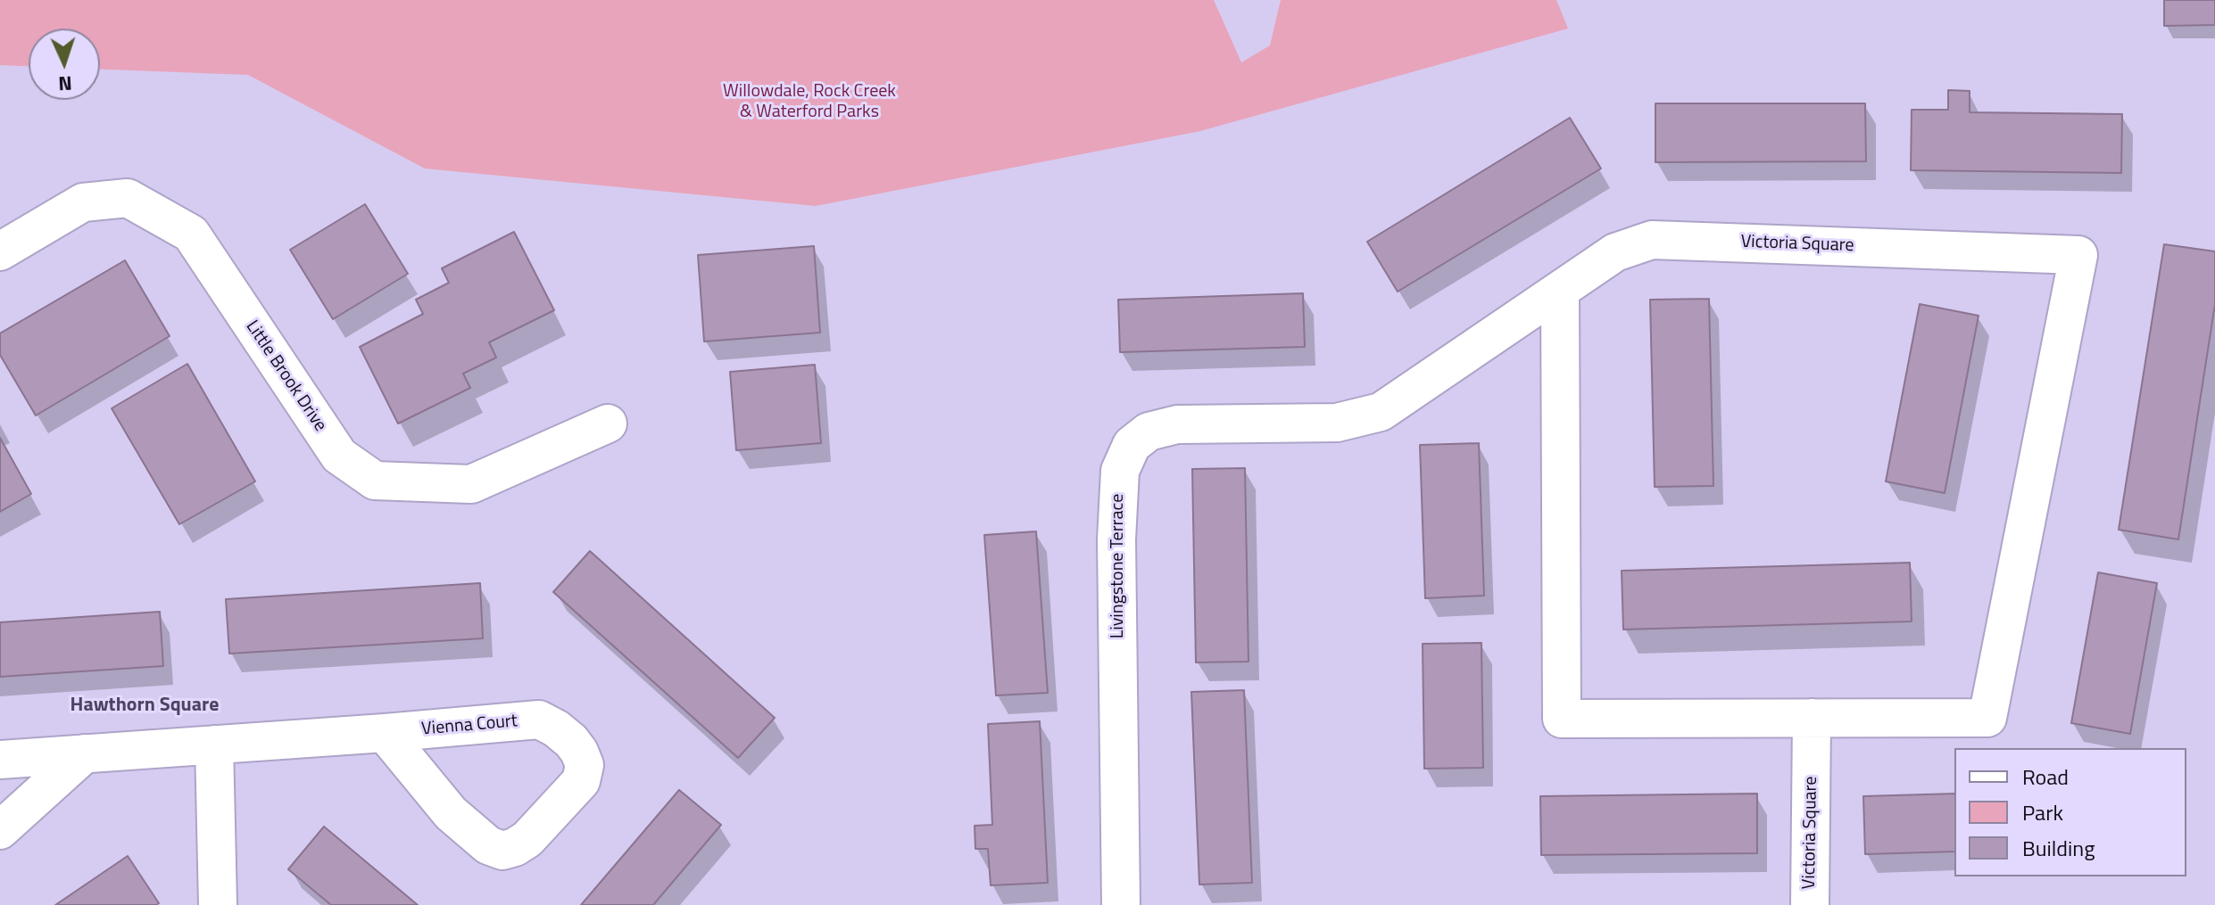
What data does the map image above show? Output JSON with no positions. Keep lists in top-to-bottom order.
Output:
{
  "streets": {
    "street": [
      "Victoria Square",
      "Little Brook Drive",
      "Livingstone Terrace",
      "Vienna Court"
    ]
  },
  "crossings": [
    ["Victoria Square", "Livingstone Terrace"]
  ],
  "districts": ["Hawthorn Square"],
  "parks": ["Willowdale, Rock Creek & Waterford Parks"],
  "legend": ["Road", "Park", "Building"],
  "north": "bottom"
}
